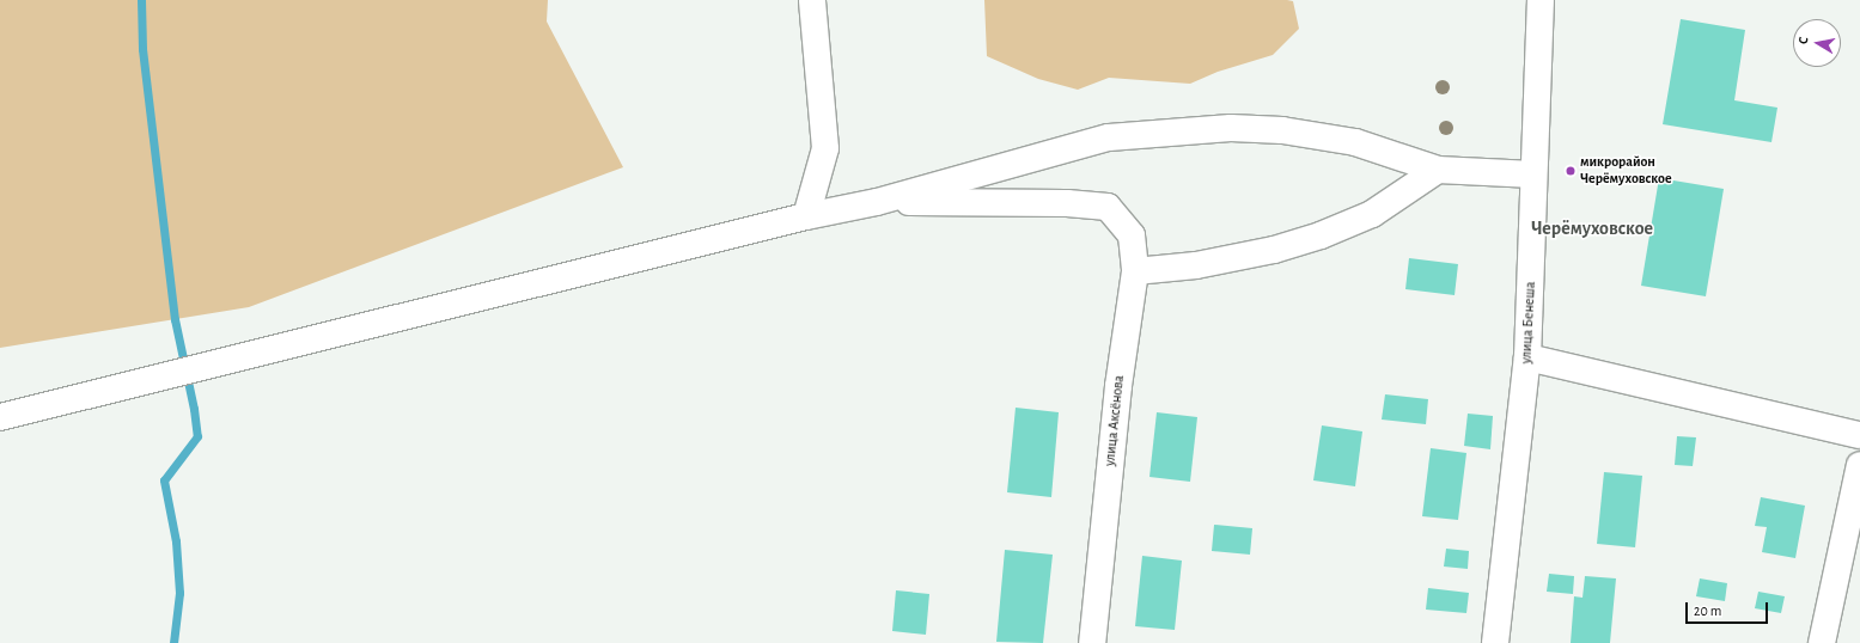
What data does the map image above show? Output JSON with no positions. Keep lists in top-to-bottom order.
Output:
{
  "streets": {
    "street": ["улица Бенеша", "улица Аксёнова"]
  },
  "districts": ["Черёмуховское"],
  "places": ["микрорайон Черёмуховское"],
  "scale_bar": "20 m",
  "north": "left"
}
